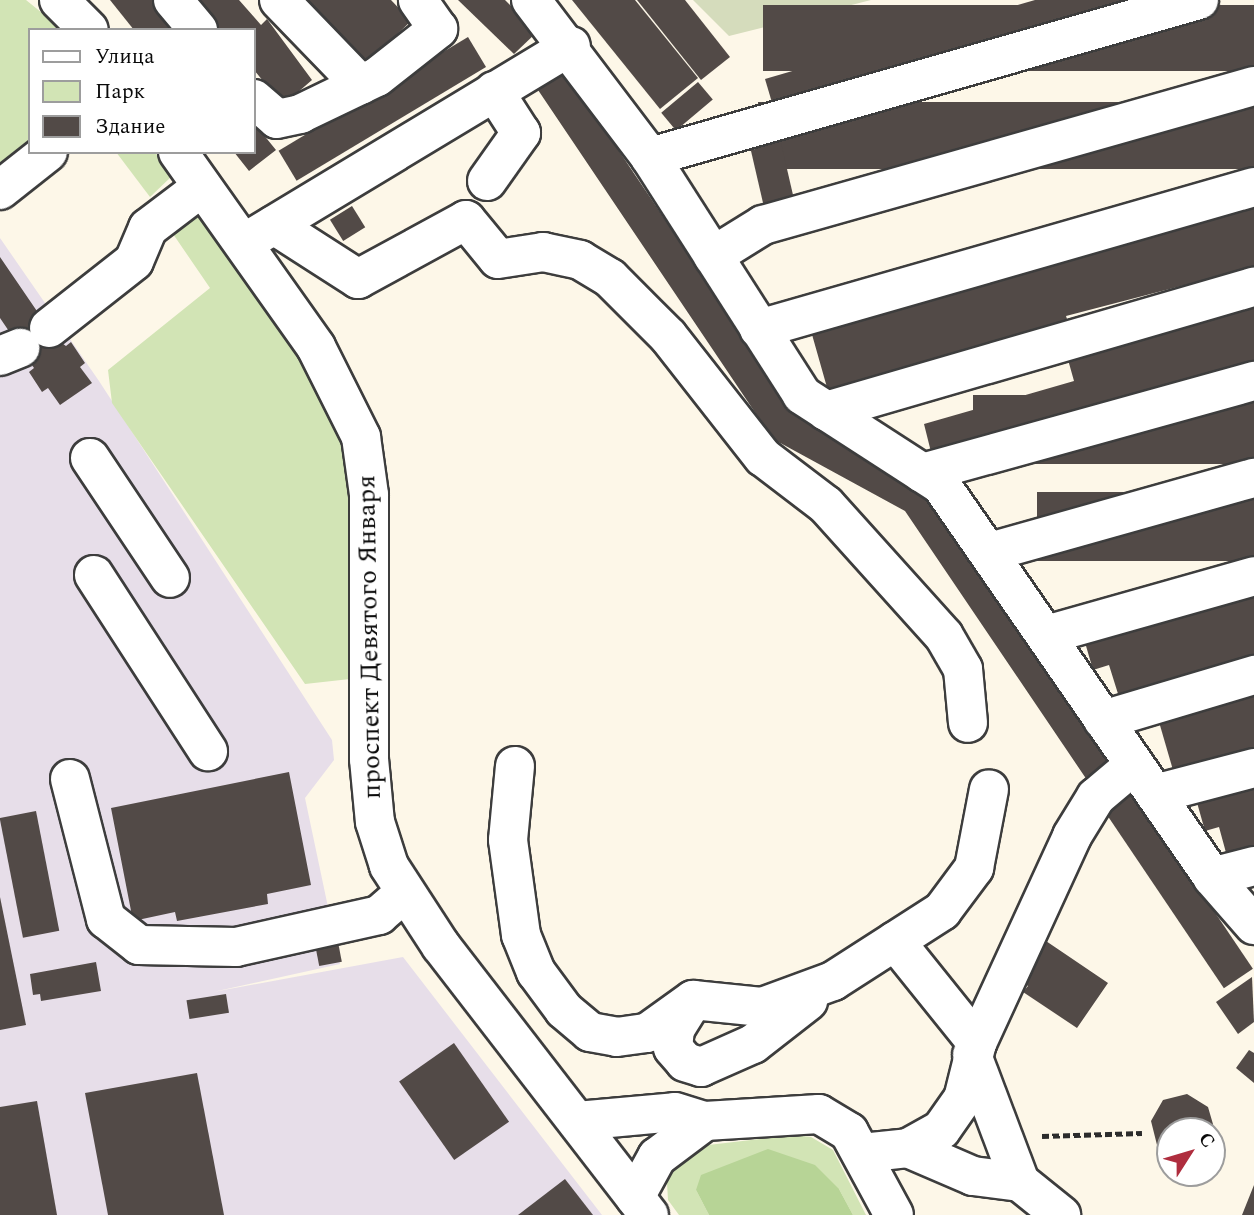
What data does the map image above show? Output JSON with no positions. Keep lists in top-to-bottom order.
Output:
{
  "streets": {
    "street": ["проспект Девятого Января"]
  },
  "legend": ["Улица", "Парк", "Здание"],
  "north": "top right"
}
